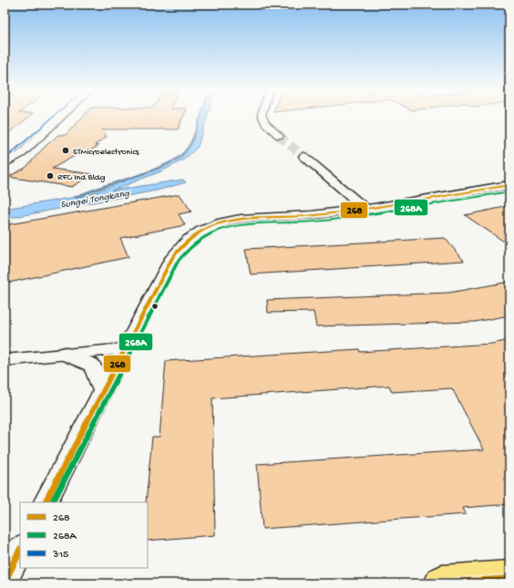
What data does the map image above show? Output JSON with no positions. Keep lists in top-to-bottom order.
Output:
{
  "water": ["Sungei Tongkang"],
  "places": ["STMicroelectronics", "RFC Ind Bldg"],
  "lines": ["transit line 315", "transit line 268", "transit line 268A"],
  "legend": ["268", "268A", "315"]
}
